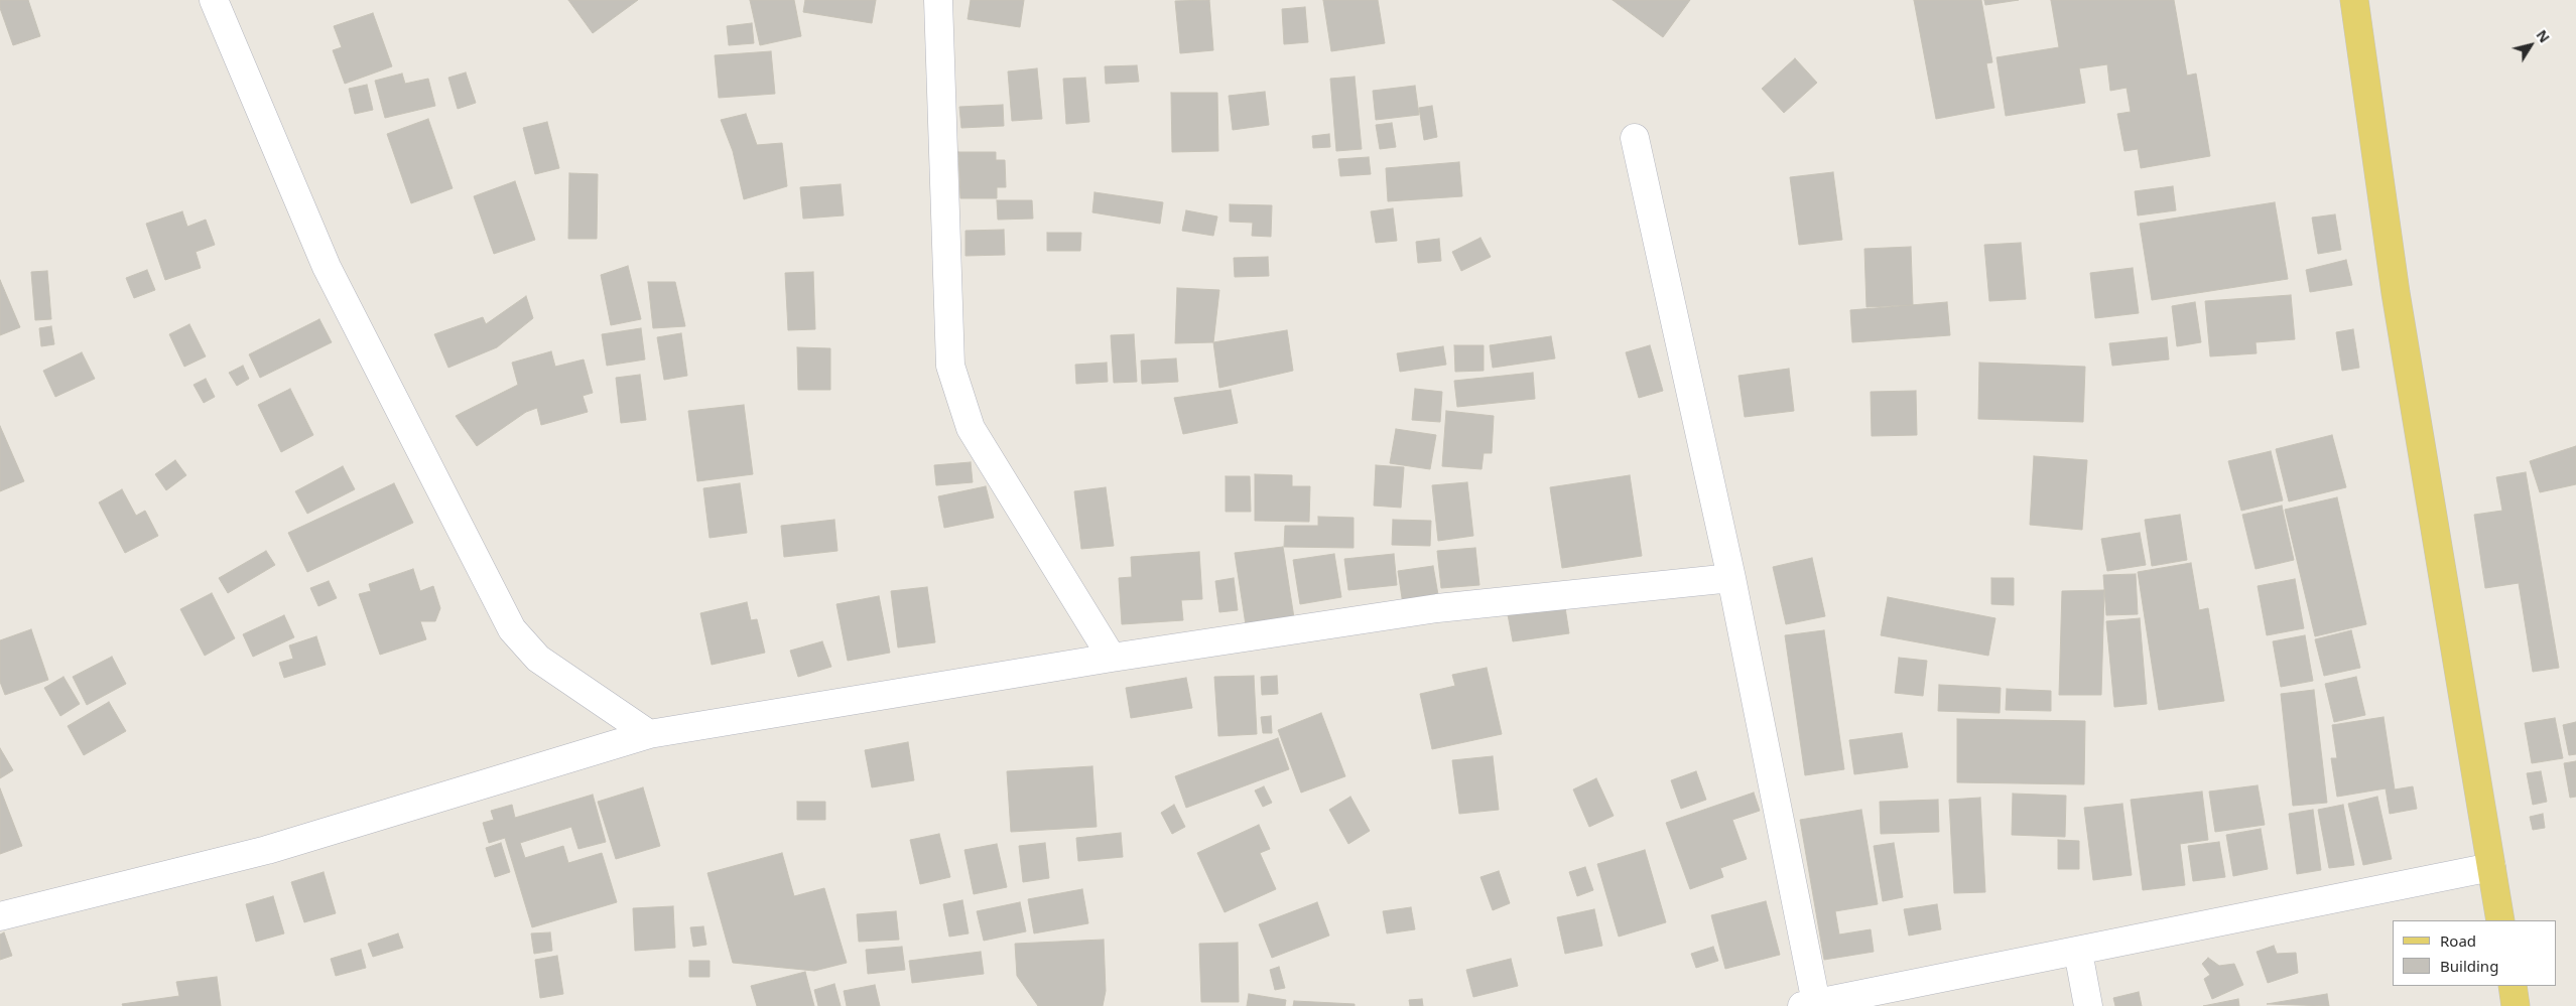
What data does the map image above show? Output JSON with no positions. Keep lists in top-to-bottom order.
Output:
{
  "legend": ["Road", "Building"],
  "north": "top right"
}
